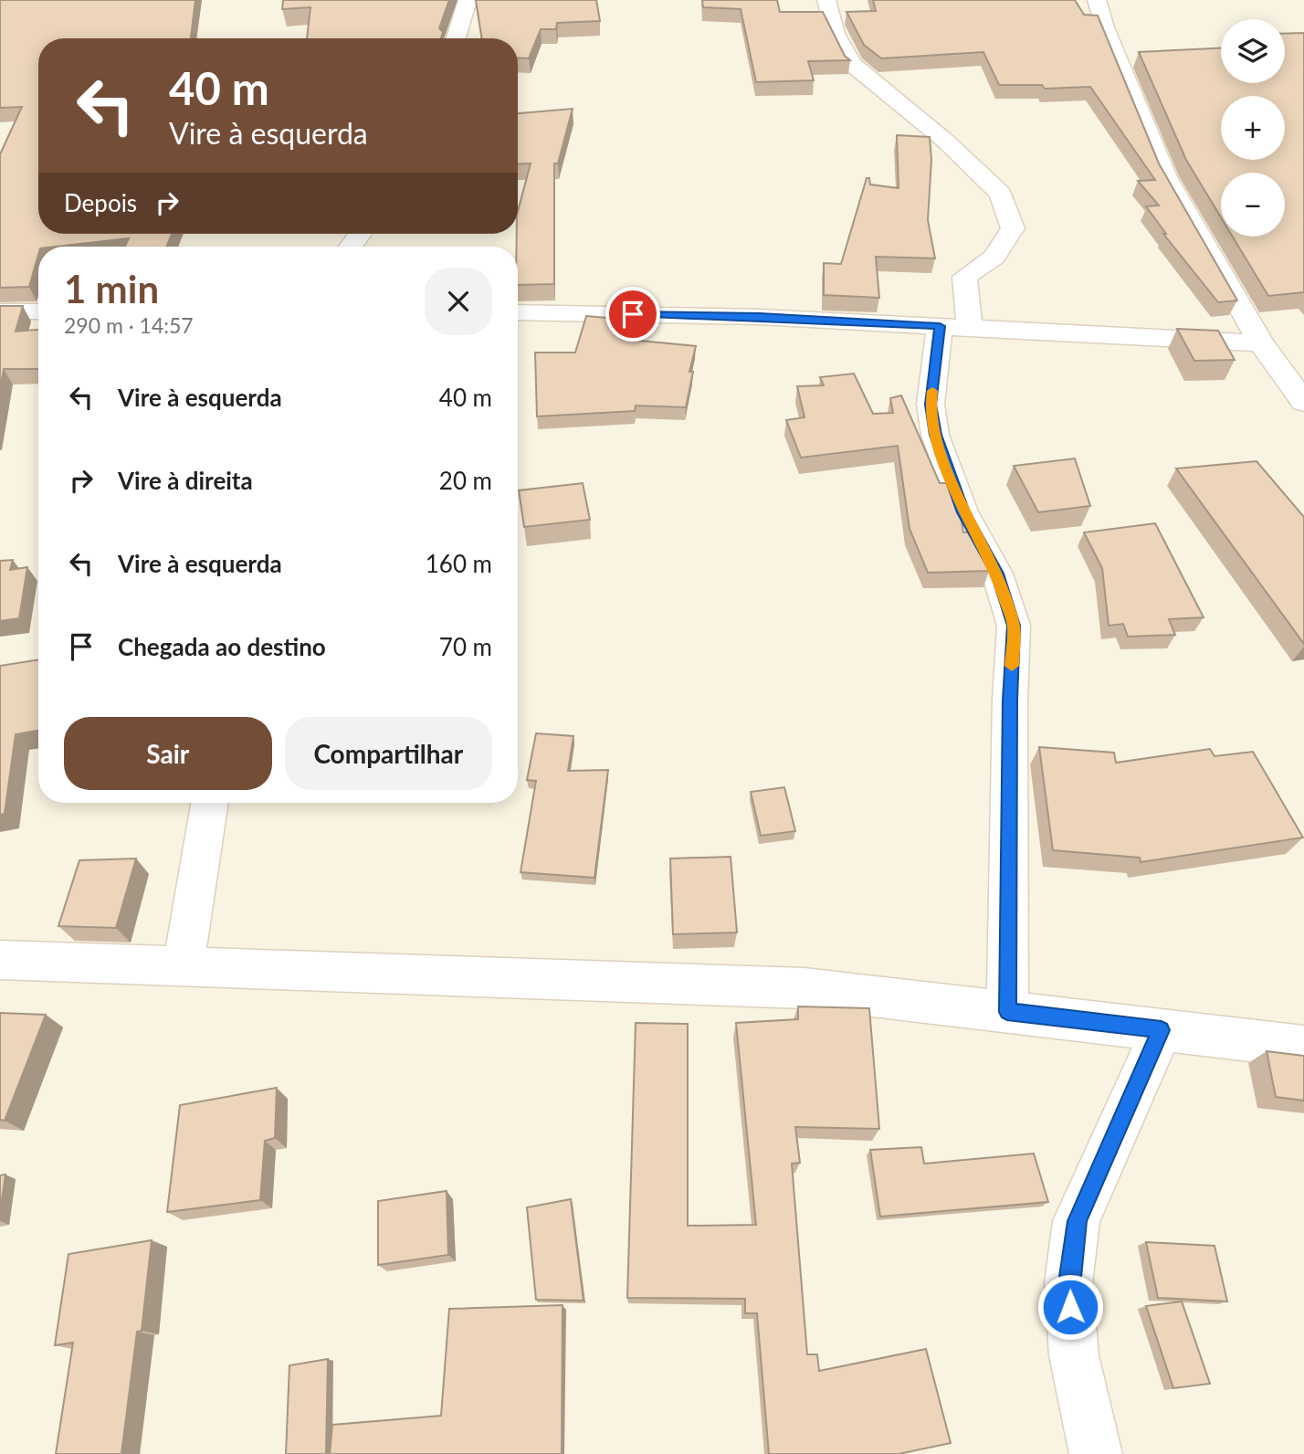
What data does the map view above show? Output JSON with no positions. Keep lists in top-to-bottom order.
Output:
{
  "page": {
    "map_buttons": ["+", "−"],
    "turn": ["40 m", "Vire à esquerda"],
    "then": "Depois",
    "heading": ["1 min", "290 m · 14:57"],
    "list": [
      {
        "name": "Vire à esquerda",
        "value": "40 m"
      },
      {
        "name": "Vire à direita",
        "value": "20 m"
      },
      {
        "name": "Vire à esquerda",
        "value": "160 m"
      },
      {
        "name": "Chegada ao destino",
        "value": "70 m"
      }
    ],
    "buttons": ["Sair", "Compartilhar"]
  }
}
